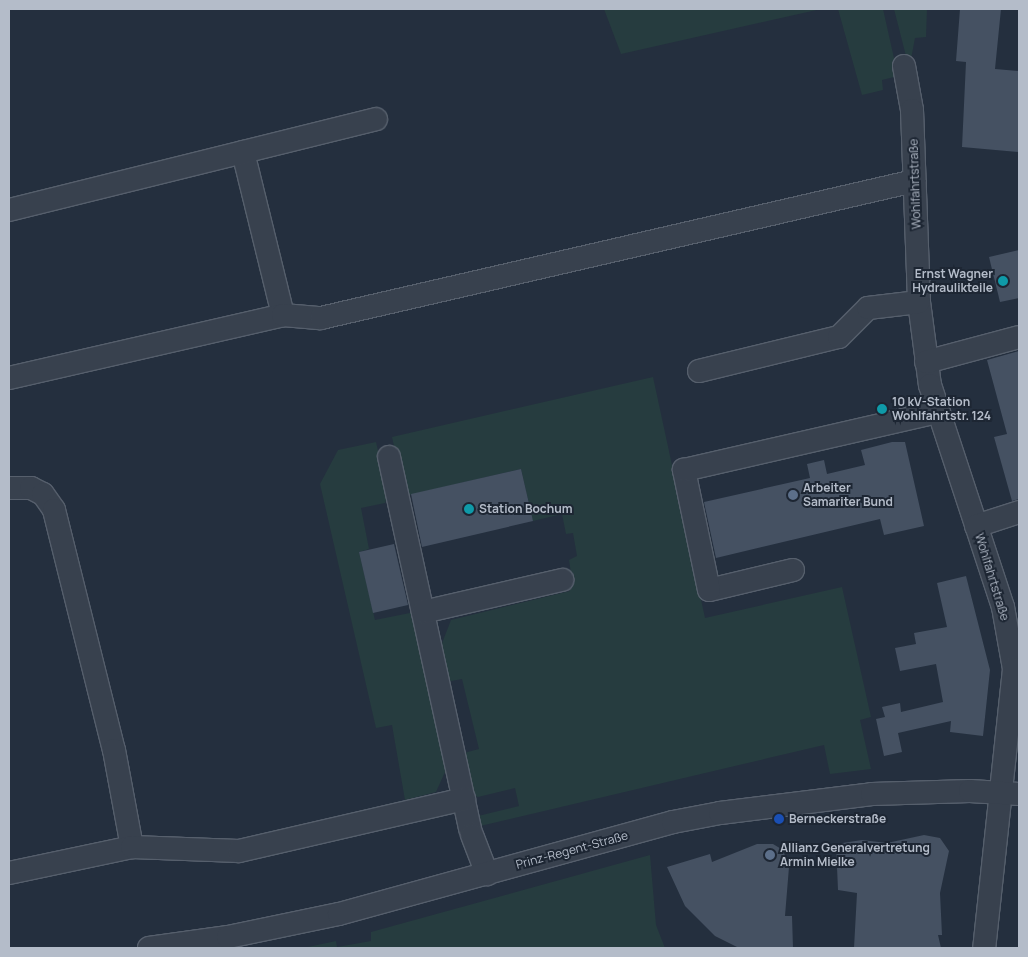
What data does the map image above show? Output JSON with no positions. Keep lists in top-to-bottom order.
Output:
{
  "streets": {
    "street": ["Wohlfahrtstraße", "Prinz-Regent-Straße"]
  },
  "crossings": [
    ["Wohlfahrtstraße", "Prinz-Regent-Straße"]
  ],
  "places": [
    "Ernst Wagner Hydraulikteile",
    "10 kV-Station Wohlfahrtstr. 124",
    "Arbeiter Samariter Bund",
    "Station Bochum",
    "Berneckerstraße",
    "Allianz Generalvertretung Armin Mielke"
  ]
}
